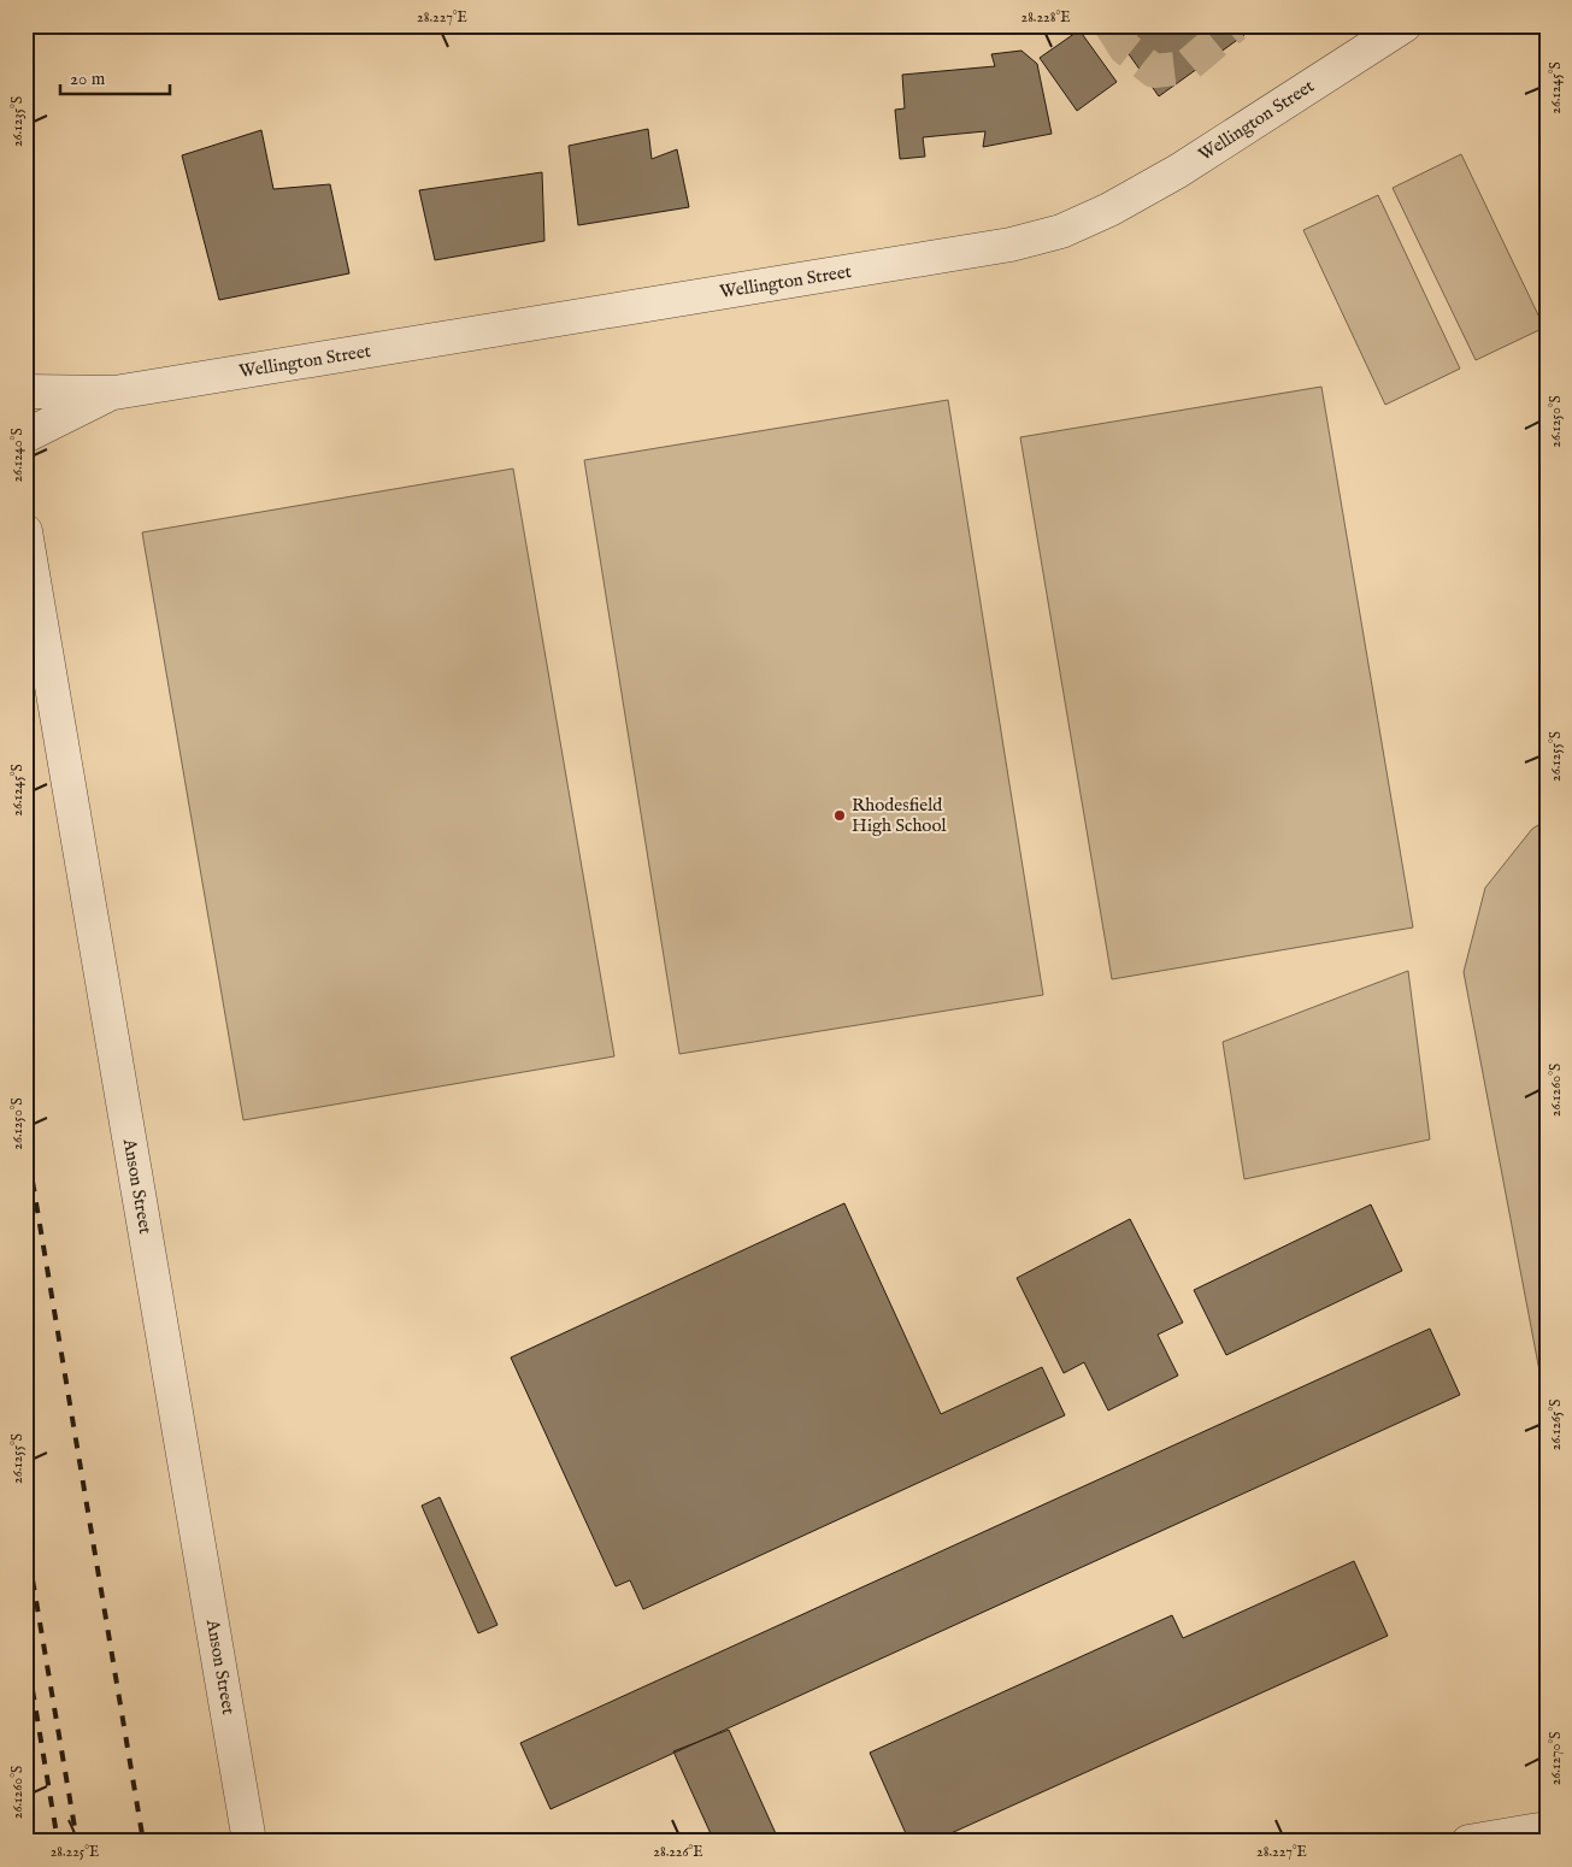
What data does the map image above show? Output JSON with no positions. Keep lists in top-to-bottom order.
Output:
{
  "streets": {
    "street": ["Wellington Street", "Anson Street"]
  },
  "places": ["Rhodesfield High School"],
  "scale_bar": "20 m",
  "coordinates": [
    "28.227°E",
    "28.228°E",
    "26.1245°S",
    "26.1235°S",
    "26.1250°S",
    "26.1240°S",
    "26.1255°S",
    "26.1260°S",
    "26.1265°S",
    "26.1270°S",
    "28.225°E",
    "28.226°E"
  ]
}
